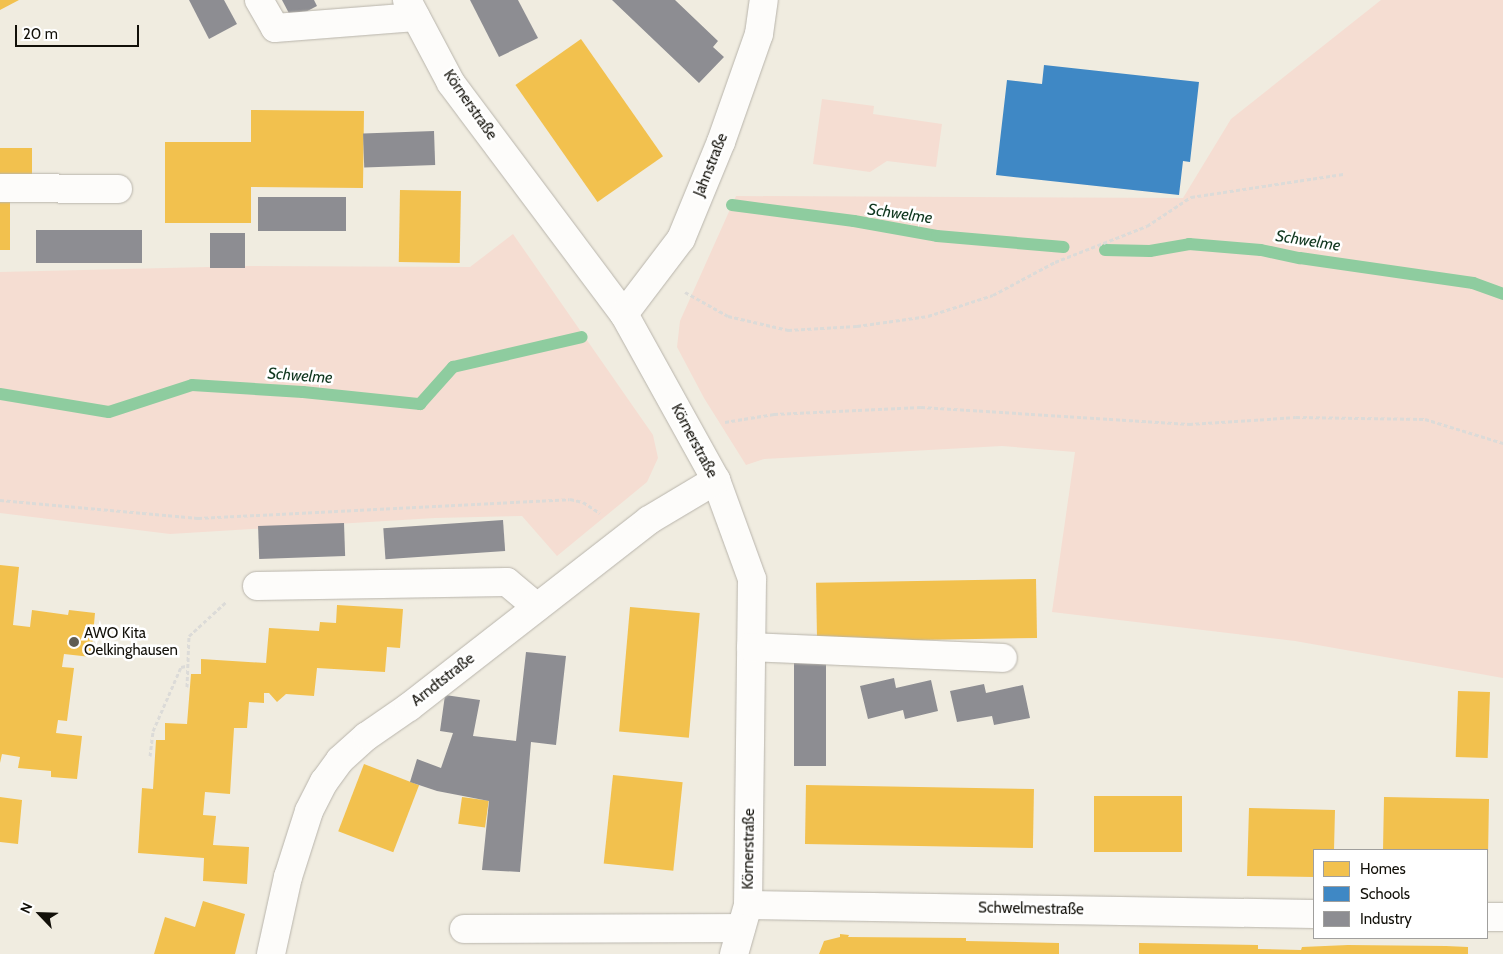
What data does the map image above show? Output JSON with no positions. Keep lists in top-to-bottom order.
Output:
{
  "streets": {
    "street": [
      "Körnerstraße",
      "Jahnstraße",
      "Arndtstraße",
      "Schwelmestraße"
    ]
  },
  "crossings": [
    ["Körnerstraße", "Jahnstraße"],
    ["Körnerstraße", "Arndtstraße"],
    ["Körnerstraße", "Schwelmestraße"]
  ],
  "water": ["Schwelme"],
  "places": ["AWO Kita Oelkinghausen"],
  "legend": ["Homes", "Schools", "Industry"],
  "scale_bar": "20 m",
  "north": "top left"
}
